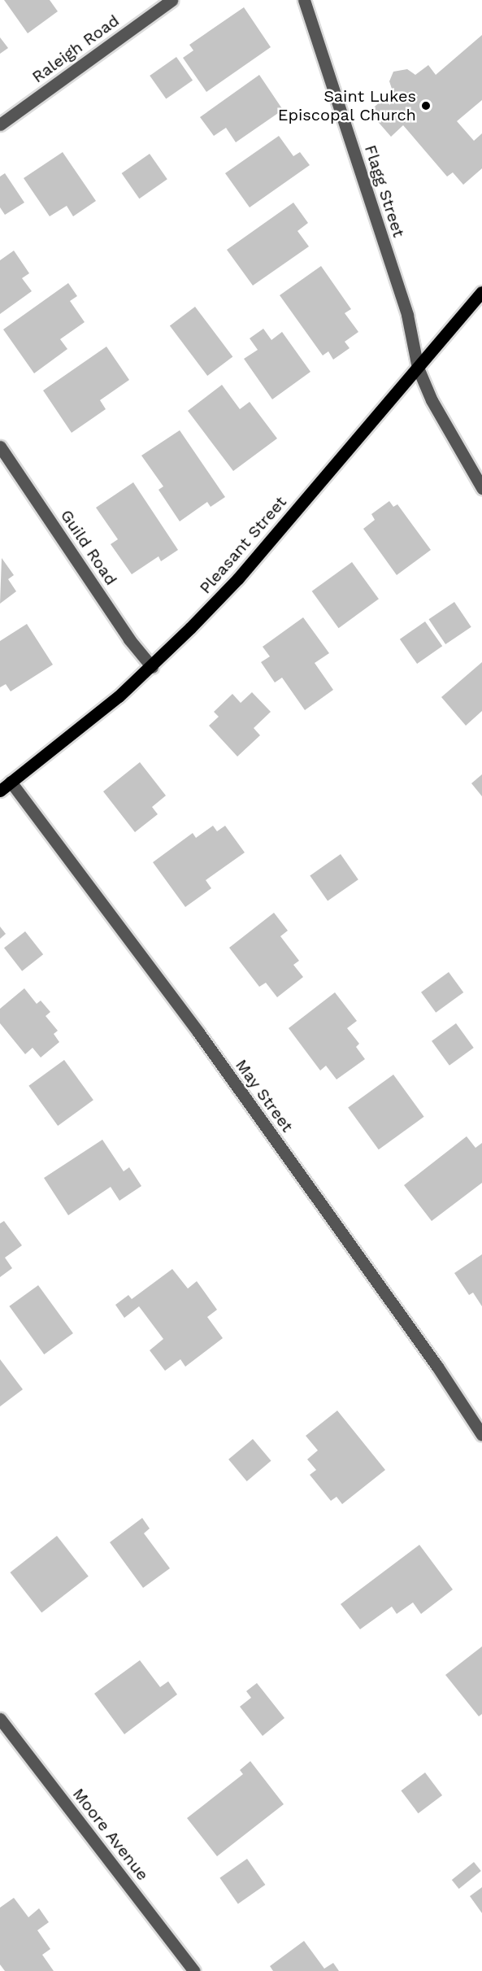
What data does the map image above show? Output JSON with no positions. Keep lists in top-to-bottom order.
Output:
{
  "streets": {
    "main road": ["Pleasant Street"],
    "street": [
      "Raleigh Road",
      "Flagg Street",
      "Guild Road",
      "May Street",
      "Moore Avenue"
    ]
  },
  "crossings": [
    ["Flagg Street", "Pleasant Street"],
    ["Pleasant Street", "Guild Road"],
    ["Pleasant Street", "May Street"]
  ],
  "places": ["Saint Lukes Episcopal Church"]
}
